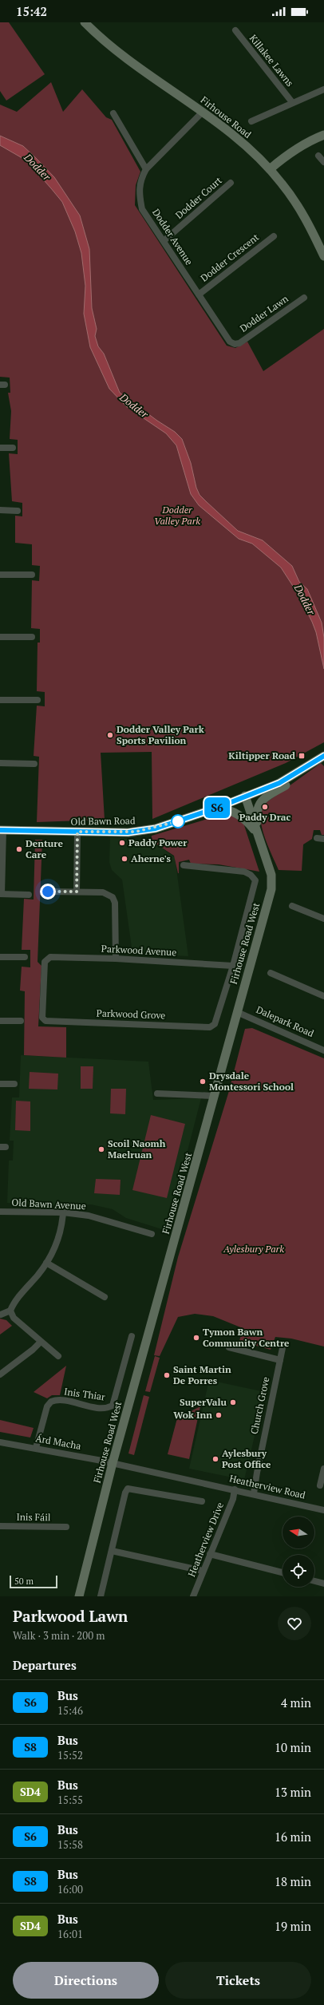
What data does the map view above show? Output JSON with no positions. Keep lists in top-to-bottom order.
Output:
{
  "streets": {
    "street": [
      "Killakee Lawns",
      "Firhouse Road",
      "Dodder Court",
      "Dodder Avenue",
      "Dodder Crescent",
      "Dodder Lawn",
      "Old Bawn Road",
      "Firhouse Road West",
      "Parkwood Avenue",
      "Parkwood Grove",
      "Dalepark Road",
      "Old Bawn Avenue",
      "Inis Thiar",
      "Church Grove",
      "Árd Macha",
      "Heatherview Road",
      "Inis Fáil",
      "Heatherview Drive"
    ]
  },
  "crossings": [
    ["Firhouse Road", "Dodder Avenue"],
    ["Dodder Court", "Dodder Avenue"],
    ["Dodder Avenue", "Dodder Crescent"],
    ["Dodder Avenue", "Dodder Lawn"],
    ["Old Bawn Road", "Firhouse Road West"],
    ["Firhouse Road West", "Dalepark Road"],
    ["Firhouse Road West", "Árd Macha"],
    ["Firhouse Road West", "Heatherview Road"],
    ["Parkwood Avenue", "Parkwood Grove"],
    ["Inis Thiar", "Árd Macha"],
    ["Church Grove", "Heatherview Road"],
    ["Árd Macha", "Heatherview Road"],
    ["Heatherview Road", "Heatherview Drive"]
  ],
  "water": ["Dodder"],
  "parks": ["Dodder Valley Park", "Aylesbury Park"],
  "places": {
    "other": [
      "Dodder Valley Park Sports Pavilion",
      "Paddy Drac",
      "Paddy Power",
      "Denture Care",
      "Aherne's",
      "Drysdale Montessori School",
      "Scoil Naomh Maelruan",
      "Tymon Bawn Community Centre",
      "Saint Martin De Porres",
      "SuperValu",
      "Wok Inn",
      "Aylesbury Post Office"
    ],
    "transit": ["Kiltipper Road"]
  },
  "lines": ["bus line S6"],
  "scale_bar": "50 m",
  "north": "left",
  "page": {
    "status": "15:42",
    "on_map": "S6",
    "scale": "50 m",
    "heading": [
      ["Parkwood Lawn", "Walk · 3 min · 200 m"],
      "Departures"
    ],
    "list": [
      {
        "mark": "S6",
        "name": "Bus",
        "note": "15:46",
        "value": "4 min"
      },
      {
        "mark": "S8",
        "name": "Bus",
        "note": "15:52",
        "value": "10 min"
      },
      {
        "mark": "SD4",
        "name": "Bus",
        "note": "15:55",
        "value": "13 min"
      },
      {
        "mark": "S6",
        "name": "Bus",
        "note": "15:58",
        "value": "16 min"
      },
      {
        "mark": "S8",
        "name": "Bus",
        "note": "16:00",
        "value": "18 min"
      },
      {
        "mark": "SD4",
        "name": "Bus",
        "note": "16:01",
        "value": "19 min"
      }
    ],
    "buttons": ["Directions", "Tickets"]
  }
}
